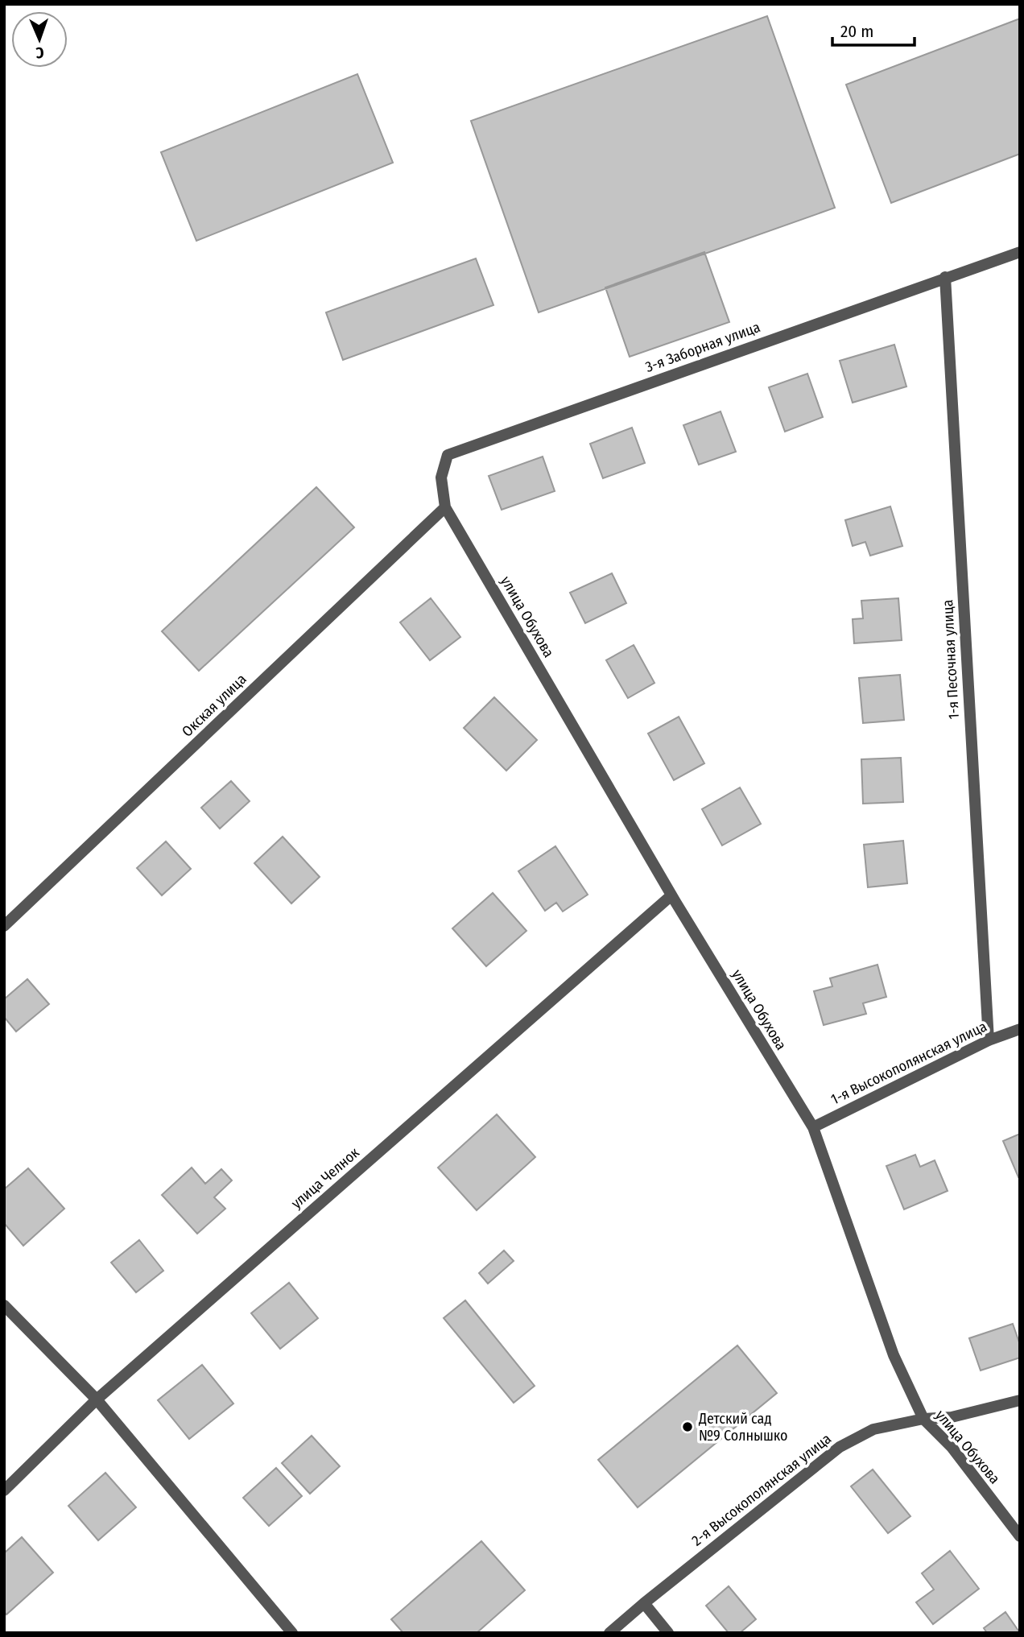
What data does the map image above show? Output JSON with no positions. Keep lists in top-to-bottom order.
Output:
{
  "streets": {
    "street": [
      "3-я Заборная улица",
      "улица Обухова",
      "1-я Песочная улица",
      "Окская улица",
      "1-я Высокополянская улица",
      "улица Челнок",
      "2-я Высокополянская улица"
    ]
  },
  "crossings": [
    ["3-я Заборная улица", "улица Обухова"],
    ["3-я Заборная улица", "1-я Песочная улица"],
    ["3-я Заборная улица", "Окская улица"],
    ["улица Обухова", "Окская улица"],
    ["улица Обухова", "1-я Высокополянская улица"],
    ["улица Обухова", "улица Челнок"],
    ["улица Обухова", "2-я Высокополянская улица"],
    ["1-я Песочная улица", "1-я Высокополянская улица"]
  ],
  "places": ["Детский сад №9 Солнышко"],
  "scale_bar": "20 m",
  "north": "bottom"
}
